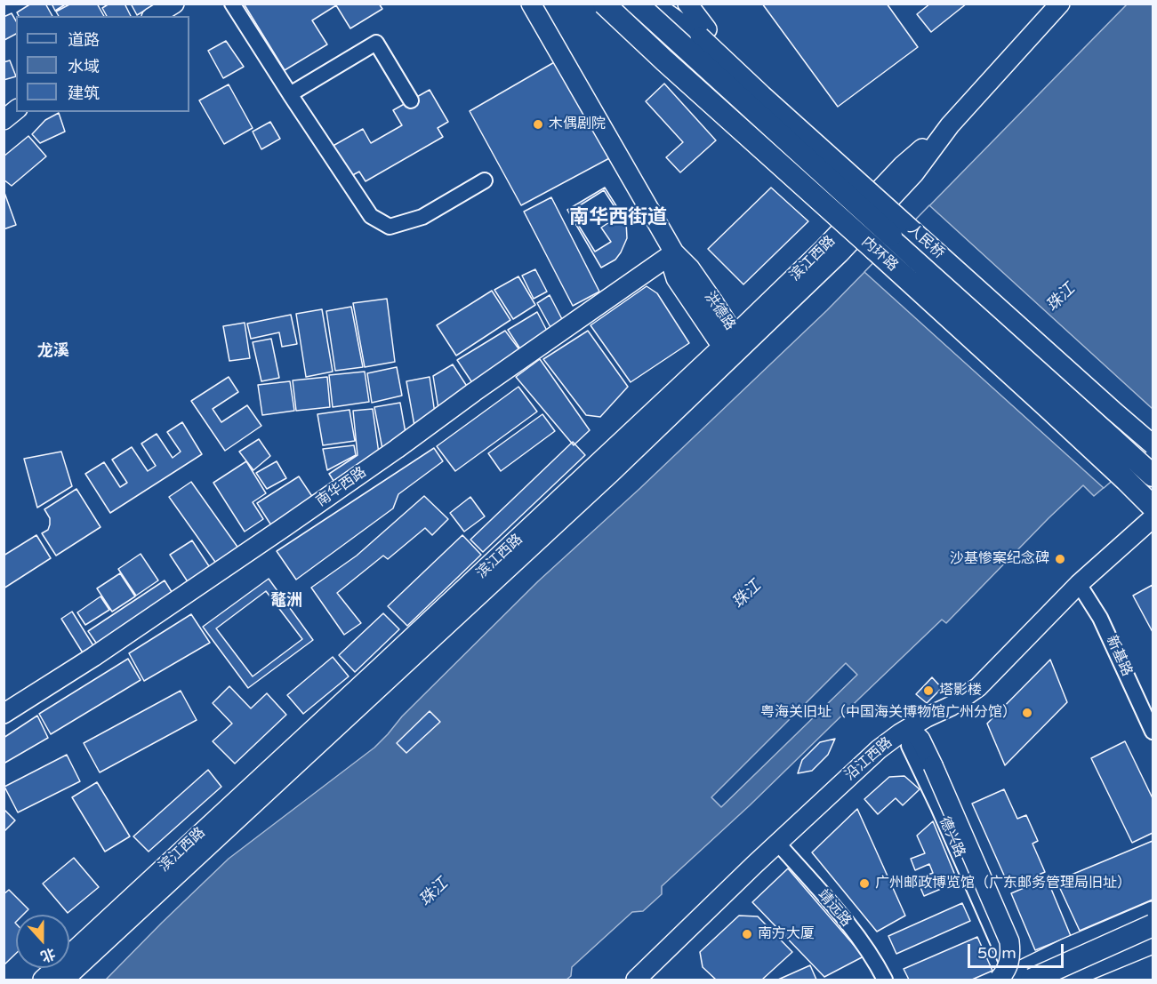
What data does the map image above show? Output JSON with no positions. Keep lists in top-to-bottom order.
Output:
{
  "streets": {
    "highway": ["内环路"],
    "main road": [
      "人民桥",
      "滨江西路",
      "洪德路",
      "南华西路",
      "沿江西路"
    ],
    "street": ["新基路", "德兴路", "靖远路"]
  },
  "crossings": [
    ["滨江西路", "洪德路"],
    ["洪德路", "南华西路"],
    ["新基路", "沿江西路"],
    ["沿江西路", "德兴路"],
    ["沿江西路", "靖远路"]
  ],
  "districts": ["南华西街道", "龙溪", "鼇洲"],
  "water": ["珠江"],
  "places": [
    "木偶剧院",
    "沙基惨案纪念碑",
    "塔影楼",
    "粤海关旧址（中国海关博物馆广州分馆）",
    "广州邮政博览馆（广东邮务管理局旧址）",
    "南方大厦"
  ],
  "legend": ["道路", "水域", "建筑"],
  "scale_bar": "50 m",
  "north": "bottom"
}
